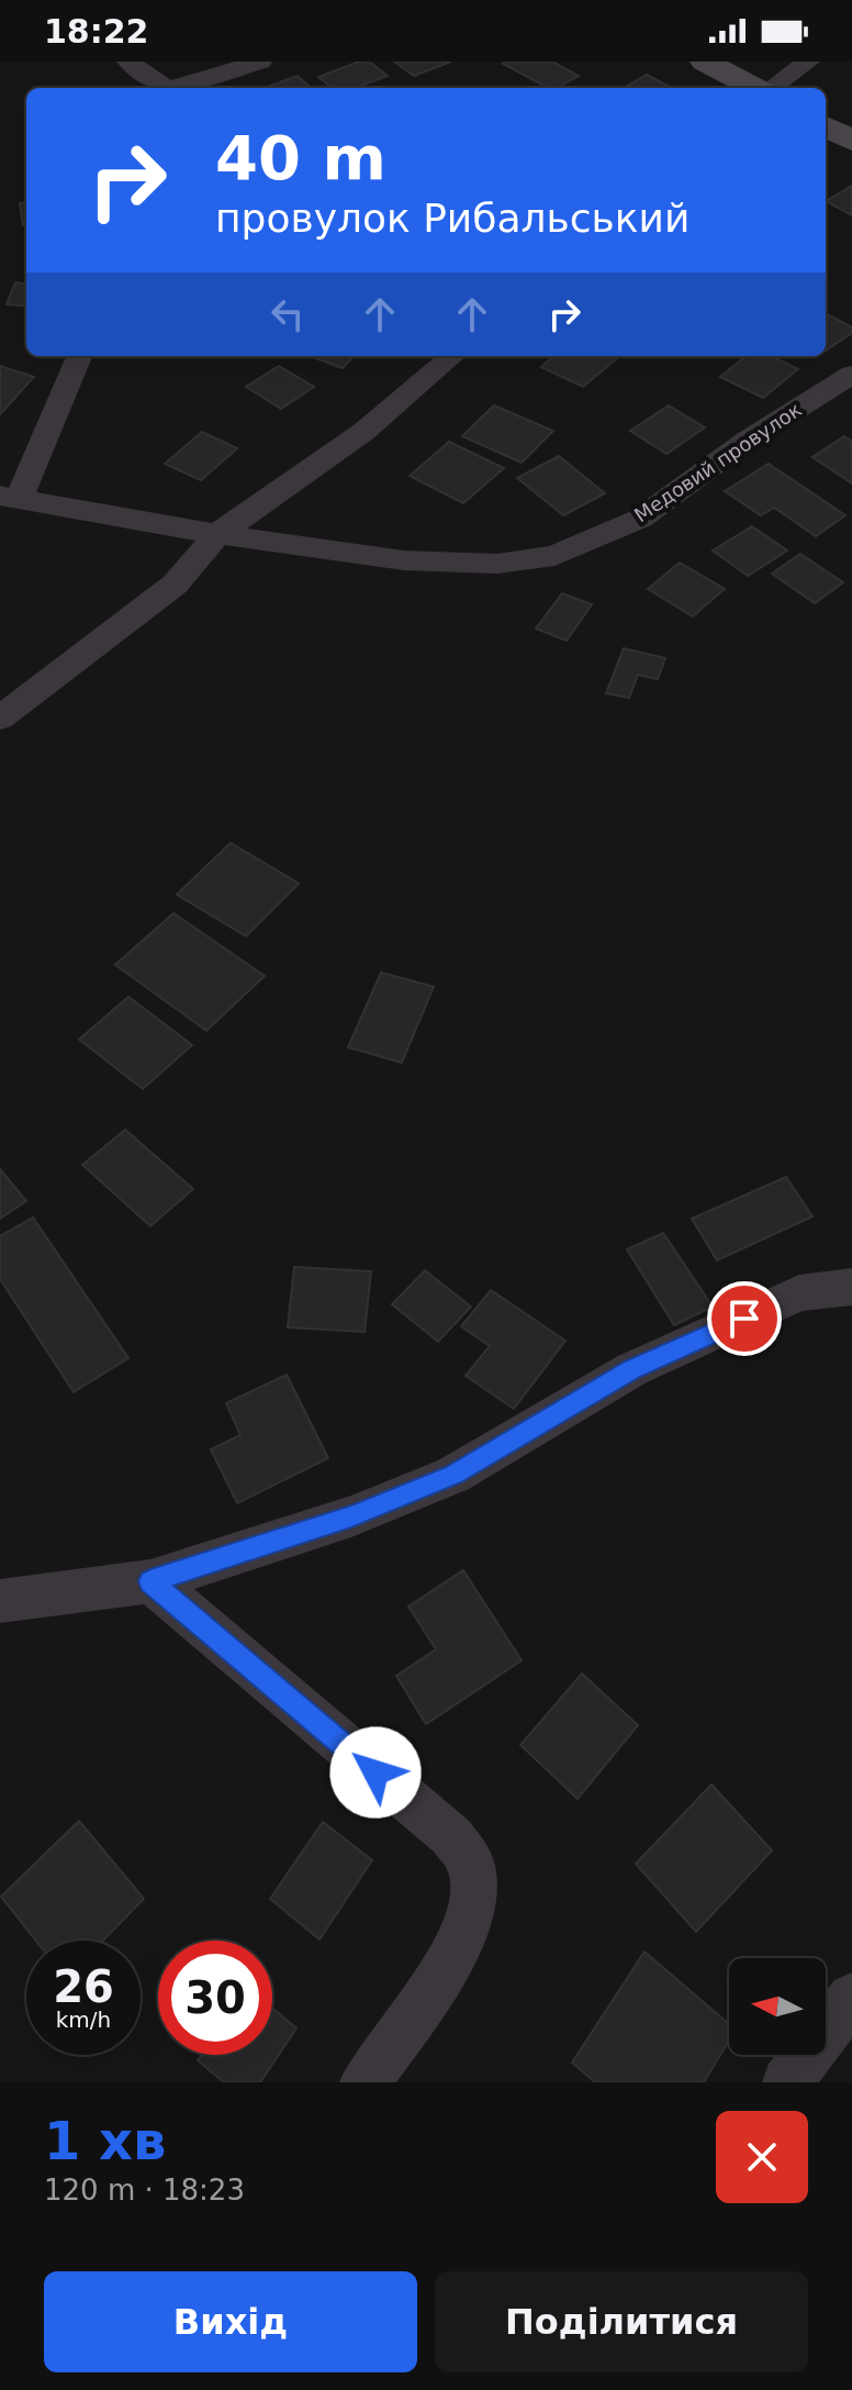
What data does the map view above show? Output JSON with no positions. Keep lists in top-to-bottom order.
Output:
{
  "streets": {
    "street": ["Медовий провулок"]
  },
  "north": "left",
  "page": {
    "status": "18:22",
    "turn": ["40 m", "провулок Рибальський"],
    "speed": "26 km/h",
    "limit": "30",
    "heading": ["1 хв", "120 m · 18:23"],
    "buttons": ["Вихід", "Поділитися"]
  }
}
